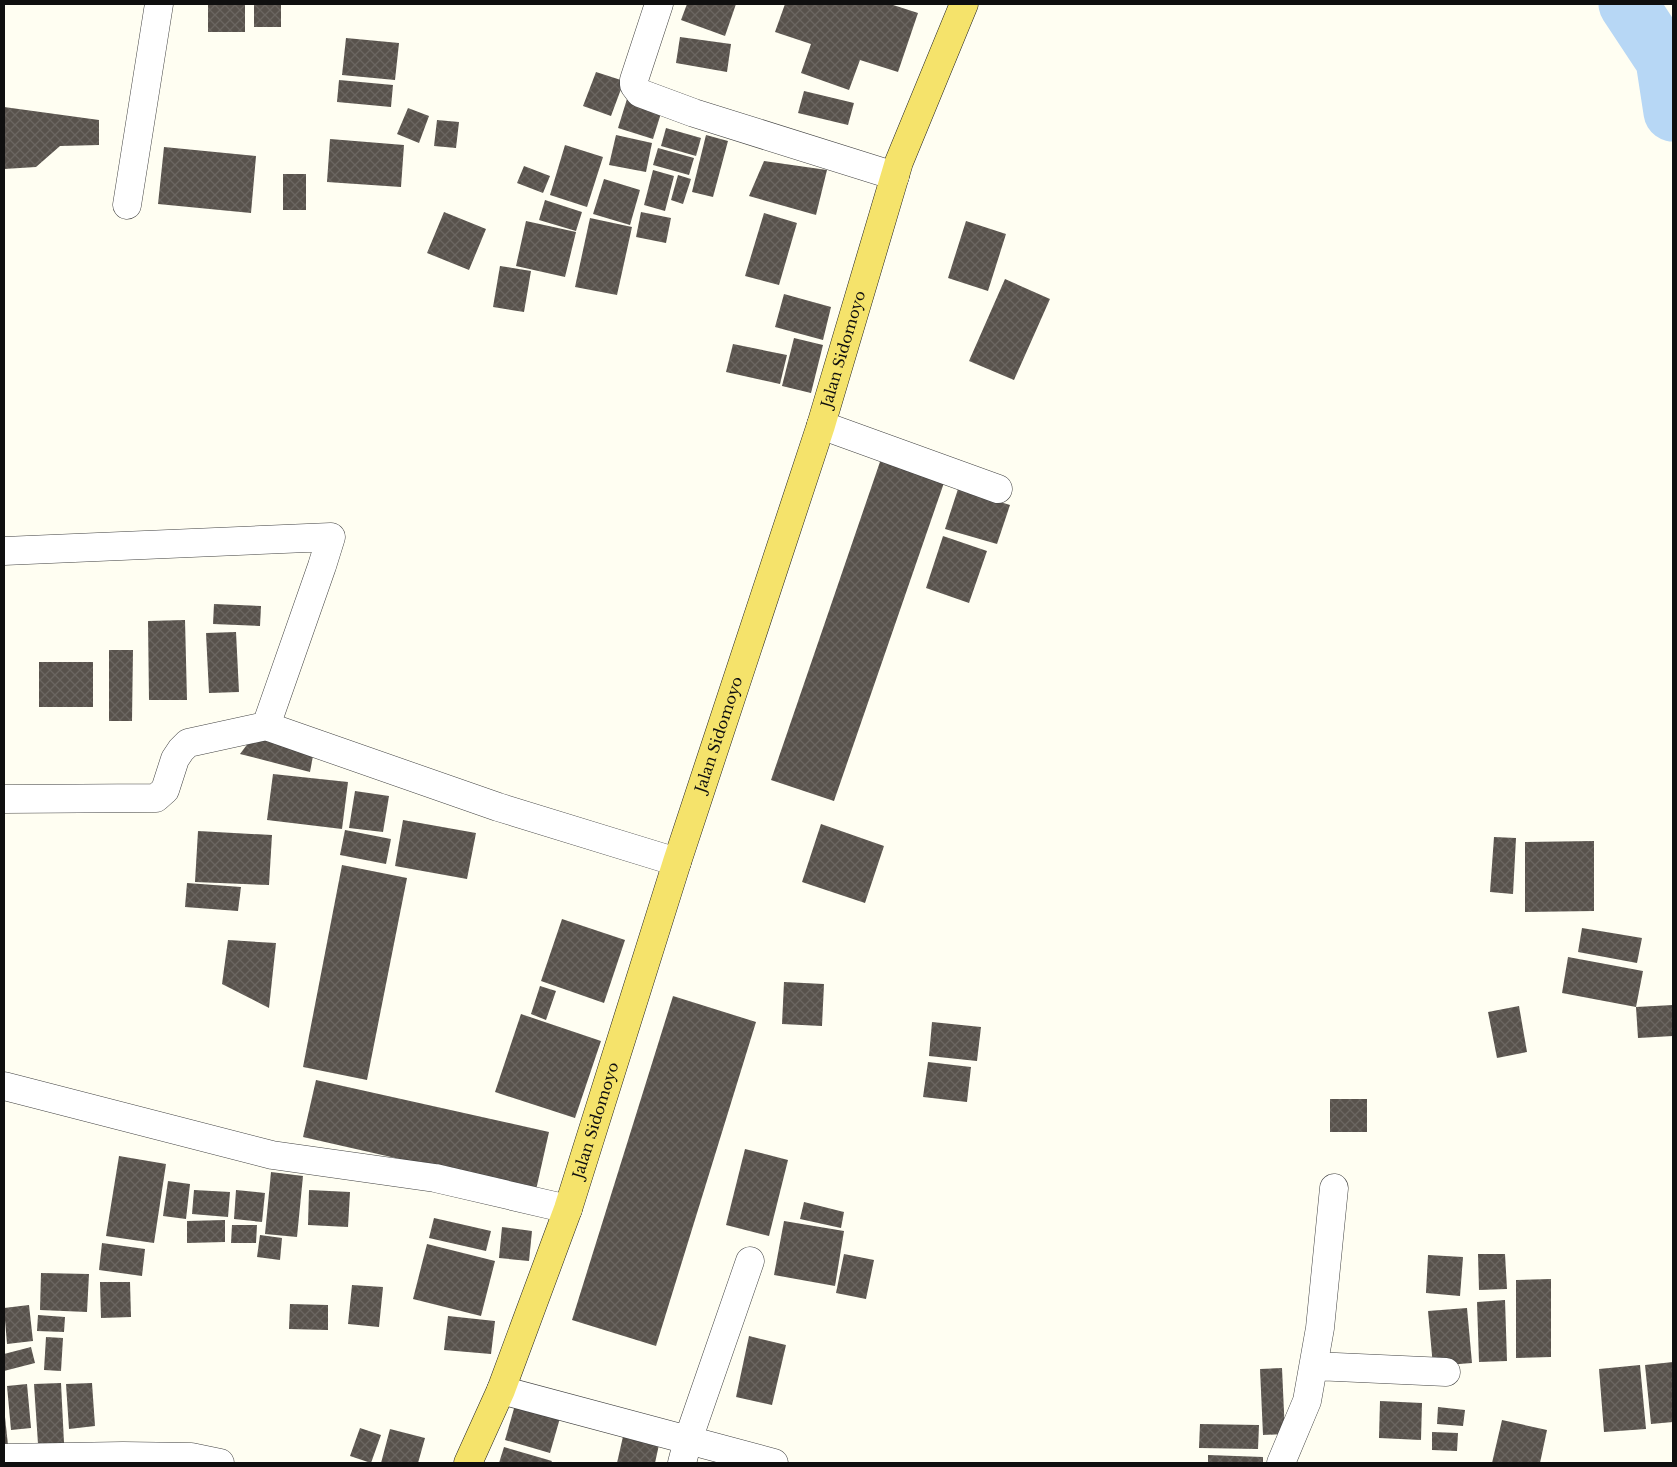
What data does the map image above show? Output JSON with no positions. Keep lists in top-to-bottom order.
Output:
{
  "streets": {
    "main road": ["Jalan Sidomoyo"]
  }
}
